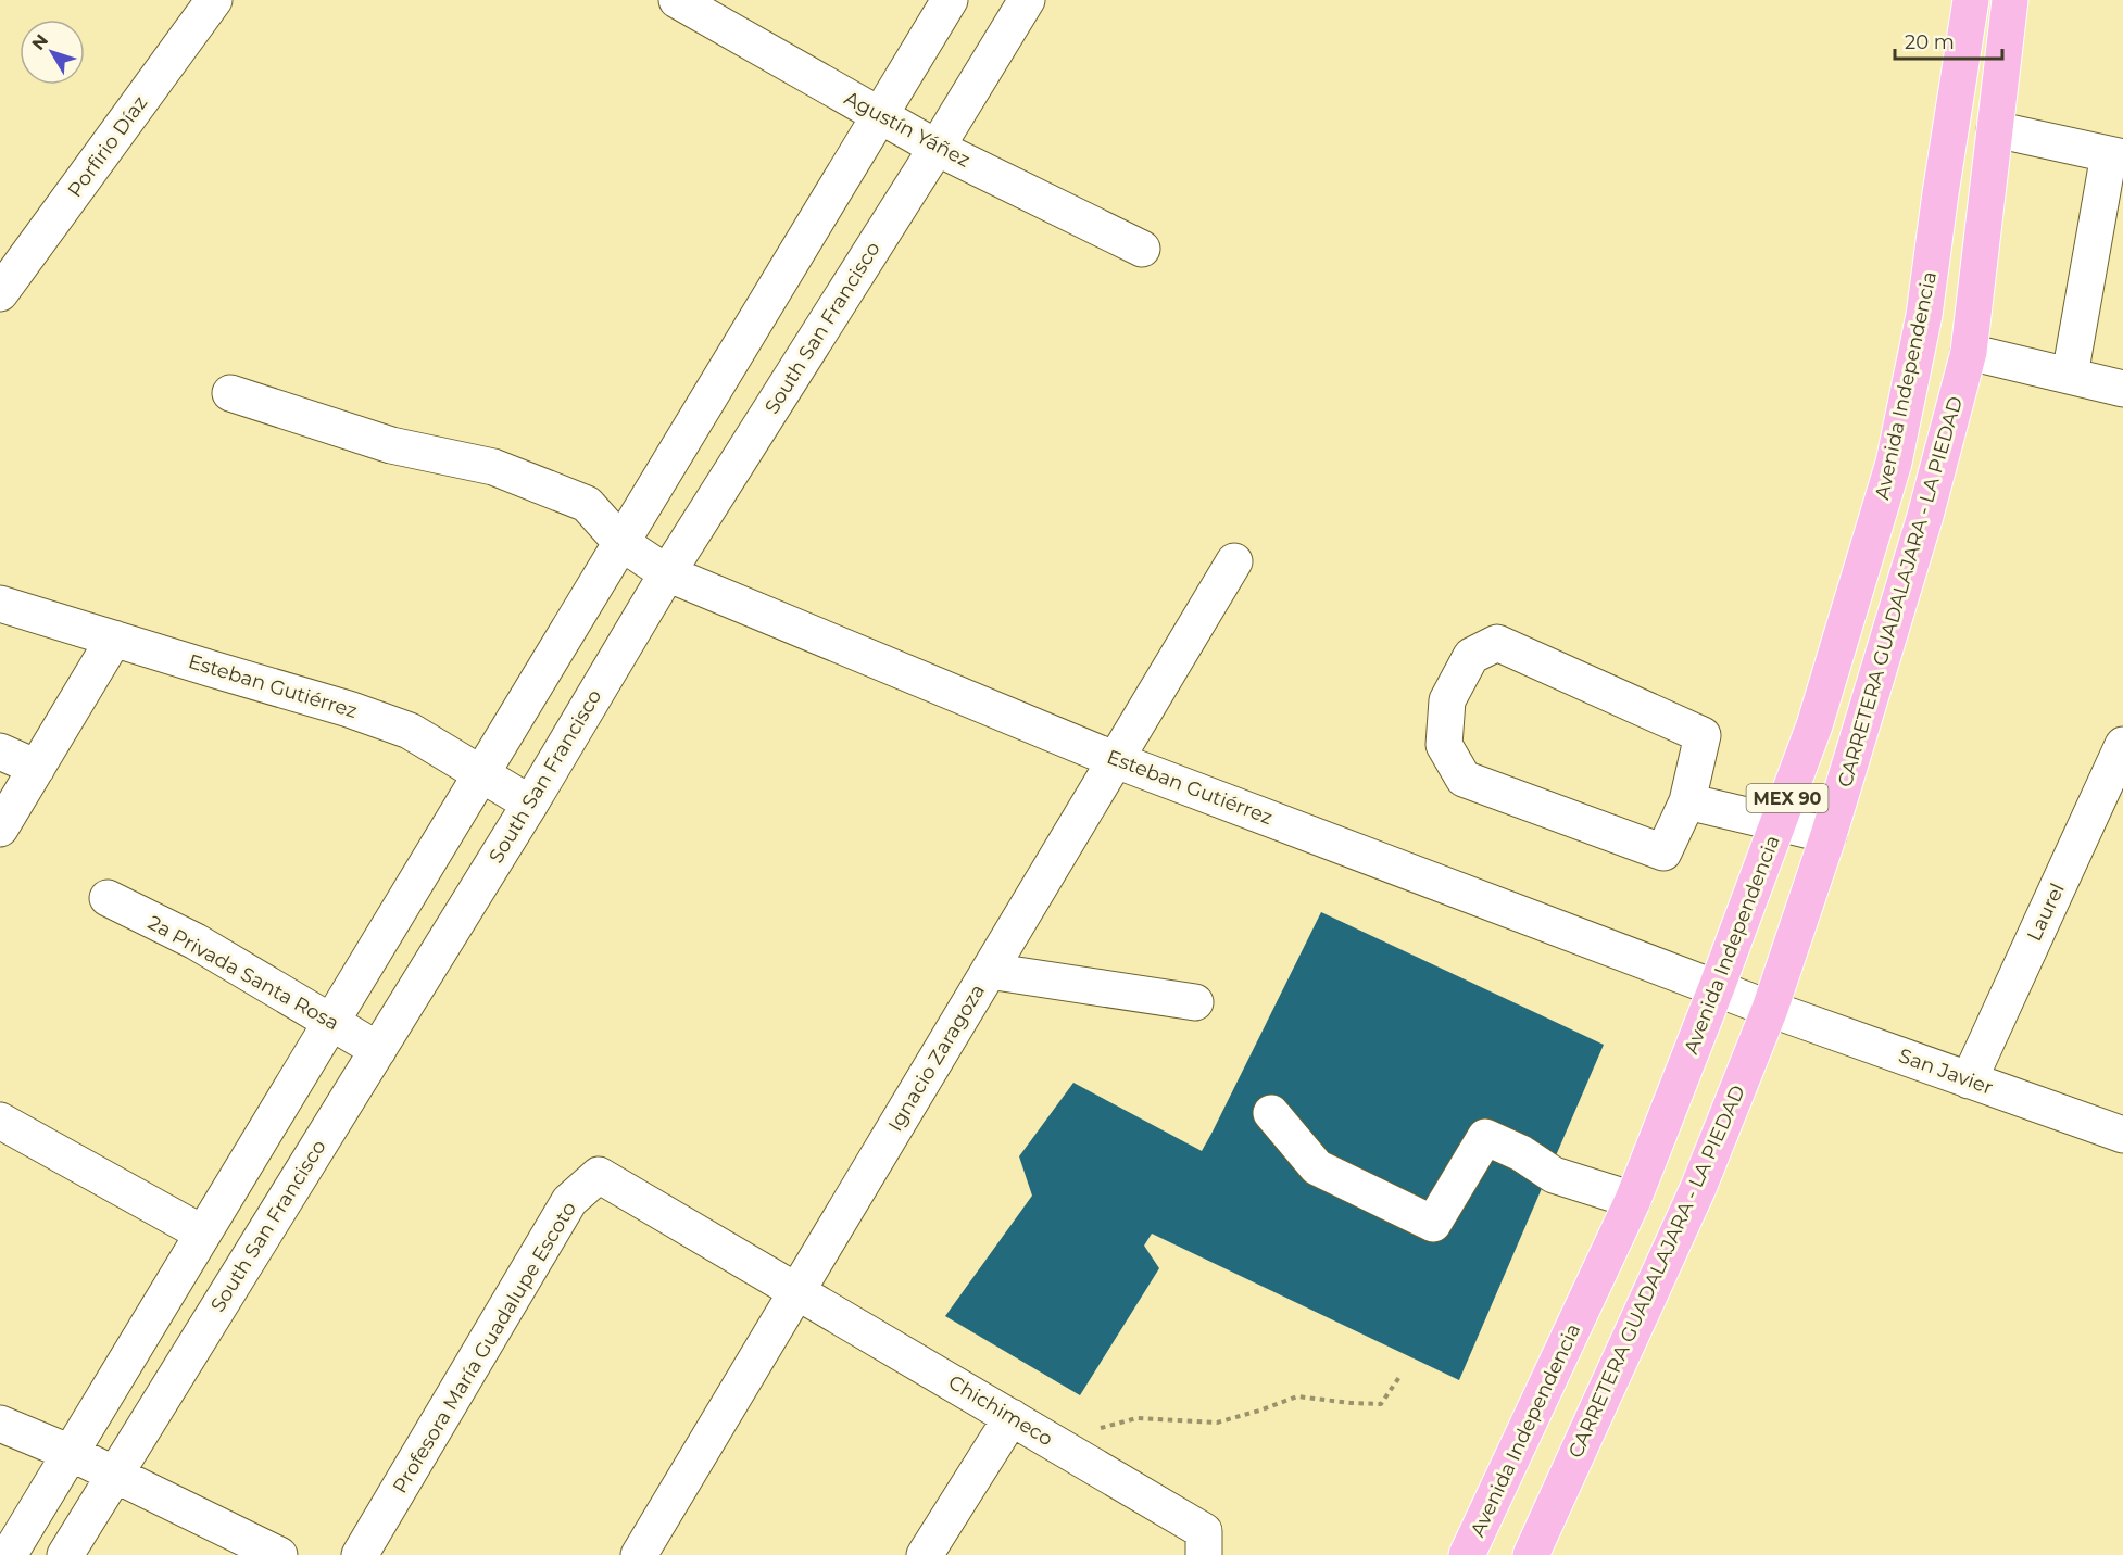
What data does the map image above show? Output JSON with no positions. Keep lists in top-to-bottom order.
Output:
{
  "streets": {
    "main road": ["Avenida Independencia", "CARRETERA GUADALAJARA - LA PIEDAD", "MEX 90"],
    "street": [
      "Agustín Yáñez",
      "Porfirio Díaz",
      "South San Francisco",
      "Esteban Gutiérrez",
      "Laurel",
      "2a Privada Santa Rosa",
      "Ignacio Zaragoza",
      "San Javier",
      "Profesora María Guadalupe Escoto",
      "Chichimeco"
    ]
  },
  "crossings": [
    ["Agustín Yáñez", "South San Francisco"],
    ["South San Francisco", "Esteban Gutiérrez"],
    ["South San Francisco", "2a Privada Santa Rosa"],
    ["Avenida Independencia", "Esteban Gutiérrez"],
    ["CARRETERA GUADALAJARA - LA PIEDAD", "Esteban Gutiérrez"],
    ["CARRETERA GUADALAJARA - LA PIEDAD", "San Javier"],
    ["Esteban Gutiérrez", "Ignacio Zaragoza"],
    ["Esteban Gutiérrez", "San Javier"],
    ["Laurel", "San Javier"],
    ["Ignacio Zaragoza", "Profesora María Guadalupe Escoto"],
    ["Ignacio Zaragoza", "Chichimeco"],
    ["Profesora María Guadalupe Escoto", "Chichimeco"]
  ],
  "scale_bar": "20 m",
  "north": "top left"
}
